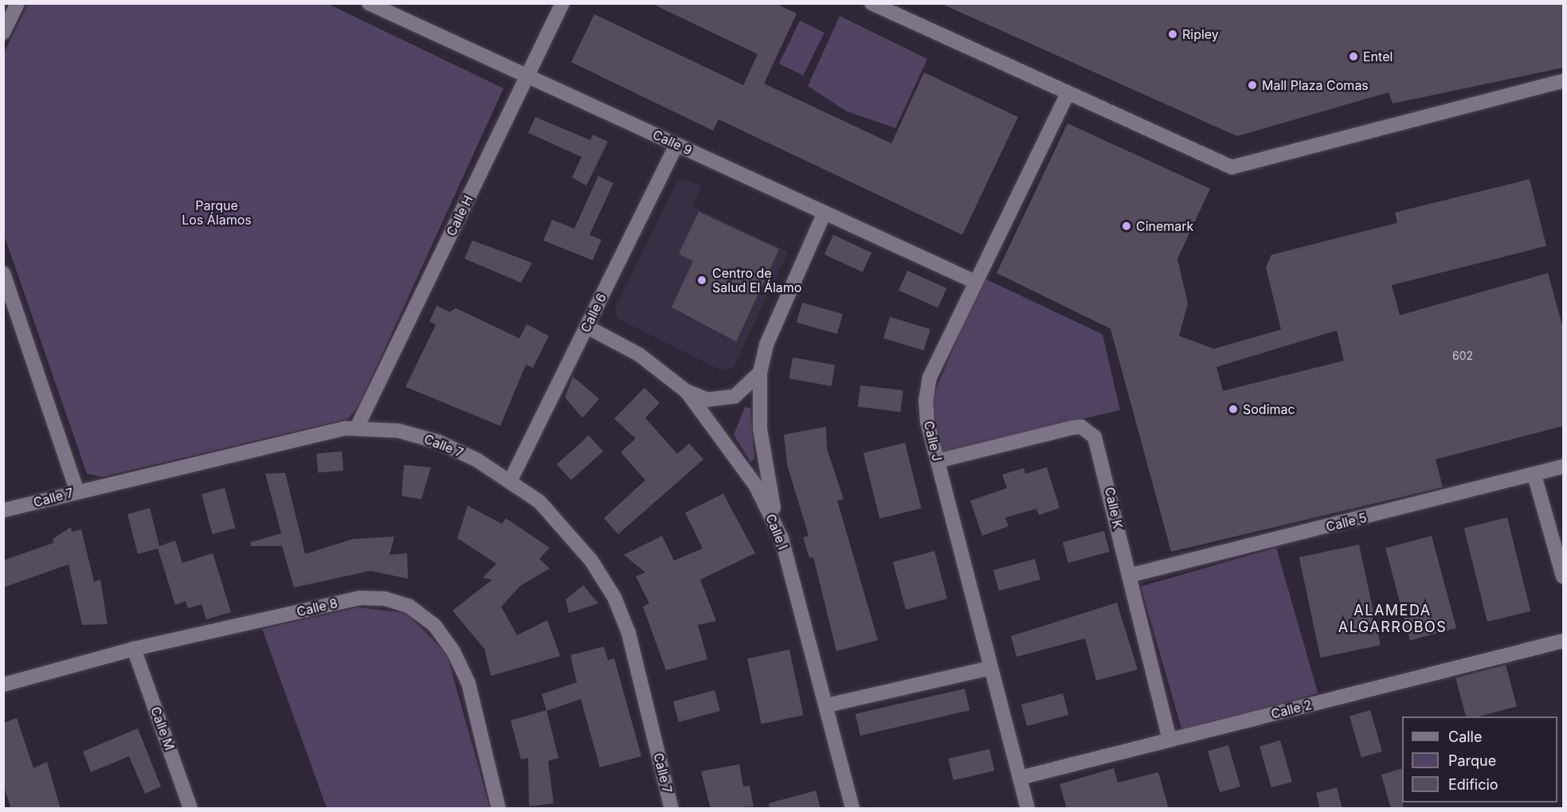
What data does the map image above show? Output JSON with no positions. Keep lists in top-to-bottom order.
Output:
{
  "streets": {
    "street": [
      "Calle 9",
      "Calle H",
      "Calle 6",
      "Calle J",
      "Calle 7",
      "Calle K",
      "Calle 5",
      "Calle I",
      "Calle 8",
      "Calle 2",
      "Calle M"
    ]
  },
  "crossings": [
    ["Calle 9", "Calle H"],
    ["Calle 9", "Calle 6"],
    ["Calle 9", "Calle J"],
    ["Calle H", "Calle 7"],
    ["Calle 6", "Calle 7"],
    ["Calle 6", "Calle I"],
    ["Calle J", "Calle K"],
    ["Calle J", "Calle 2"],
    ["Calle K", "Calle 5"],
    ["Calle K", "Calle 2"],
    ["Calle 8", "Calle M"]
  ],
  "districts": ["ALAMEDA ALGARROBOS"],
  "parks": ["Parque Los Álamos"],
  "places": [
    "Ripley",
    "Entel",
    "Mall Plaza Comas",
    "Cinemark",
    "Centro de Salud El Álamo",
    "Sodimac"
  ],
  "house_numbers": ["602"],
  "legend": ["Calle", "Parque", "Edificio"]
}
